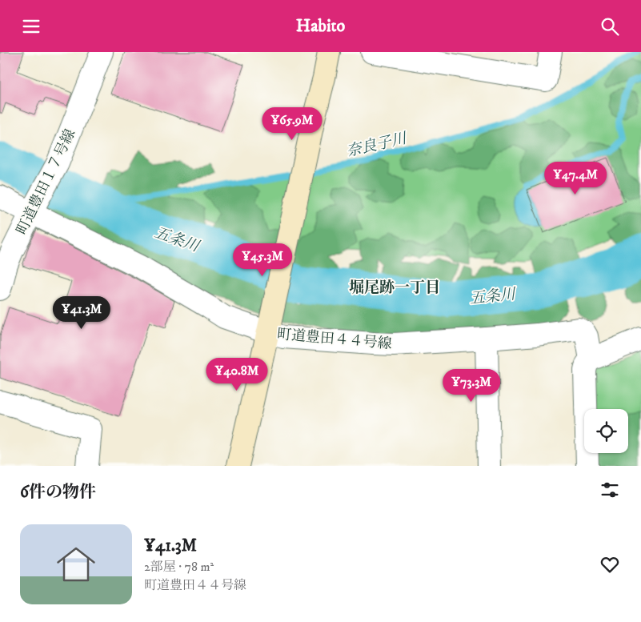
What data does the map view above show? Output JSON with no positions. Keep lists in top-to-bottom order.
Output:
{
  "streets": {
    "street": ["町道豊田１７号線", "町道豊田４４号線"]
  },
  "crossings": [
    ["町道豊田１７号線", "町道豊田４４号線"]
  ],
  "districts": ["堀尾跡一丁目"],
  "water": ["奈良子川", "五条川"],
  "page": {
    "header": "Habito",
    "price": [
      "¥65.9M",
      "¥47.4M",
      "¥45.3M",
      "¥41.3M",
      "¥40.8M",
      "¥73.3M"
    ],
    "heading": "6件の物件",
    "list": [
      {
        "name": "¥41.3M",
        "note": "2部屋 · 78 m² · 町道豊田４４号線"
      }
    ]
  }
}
